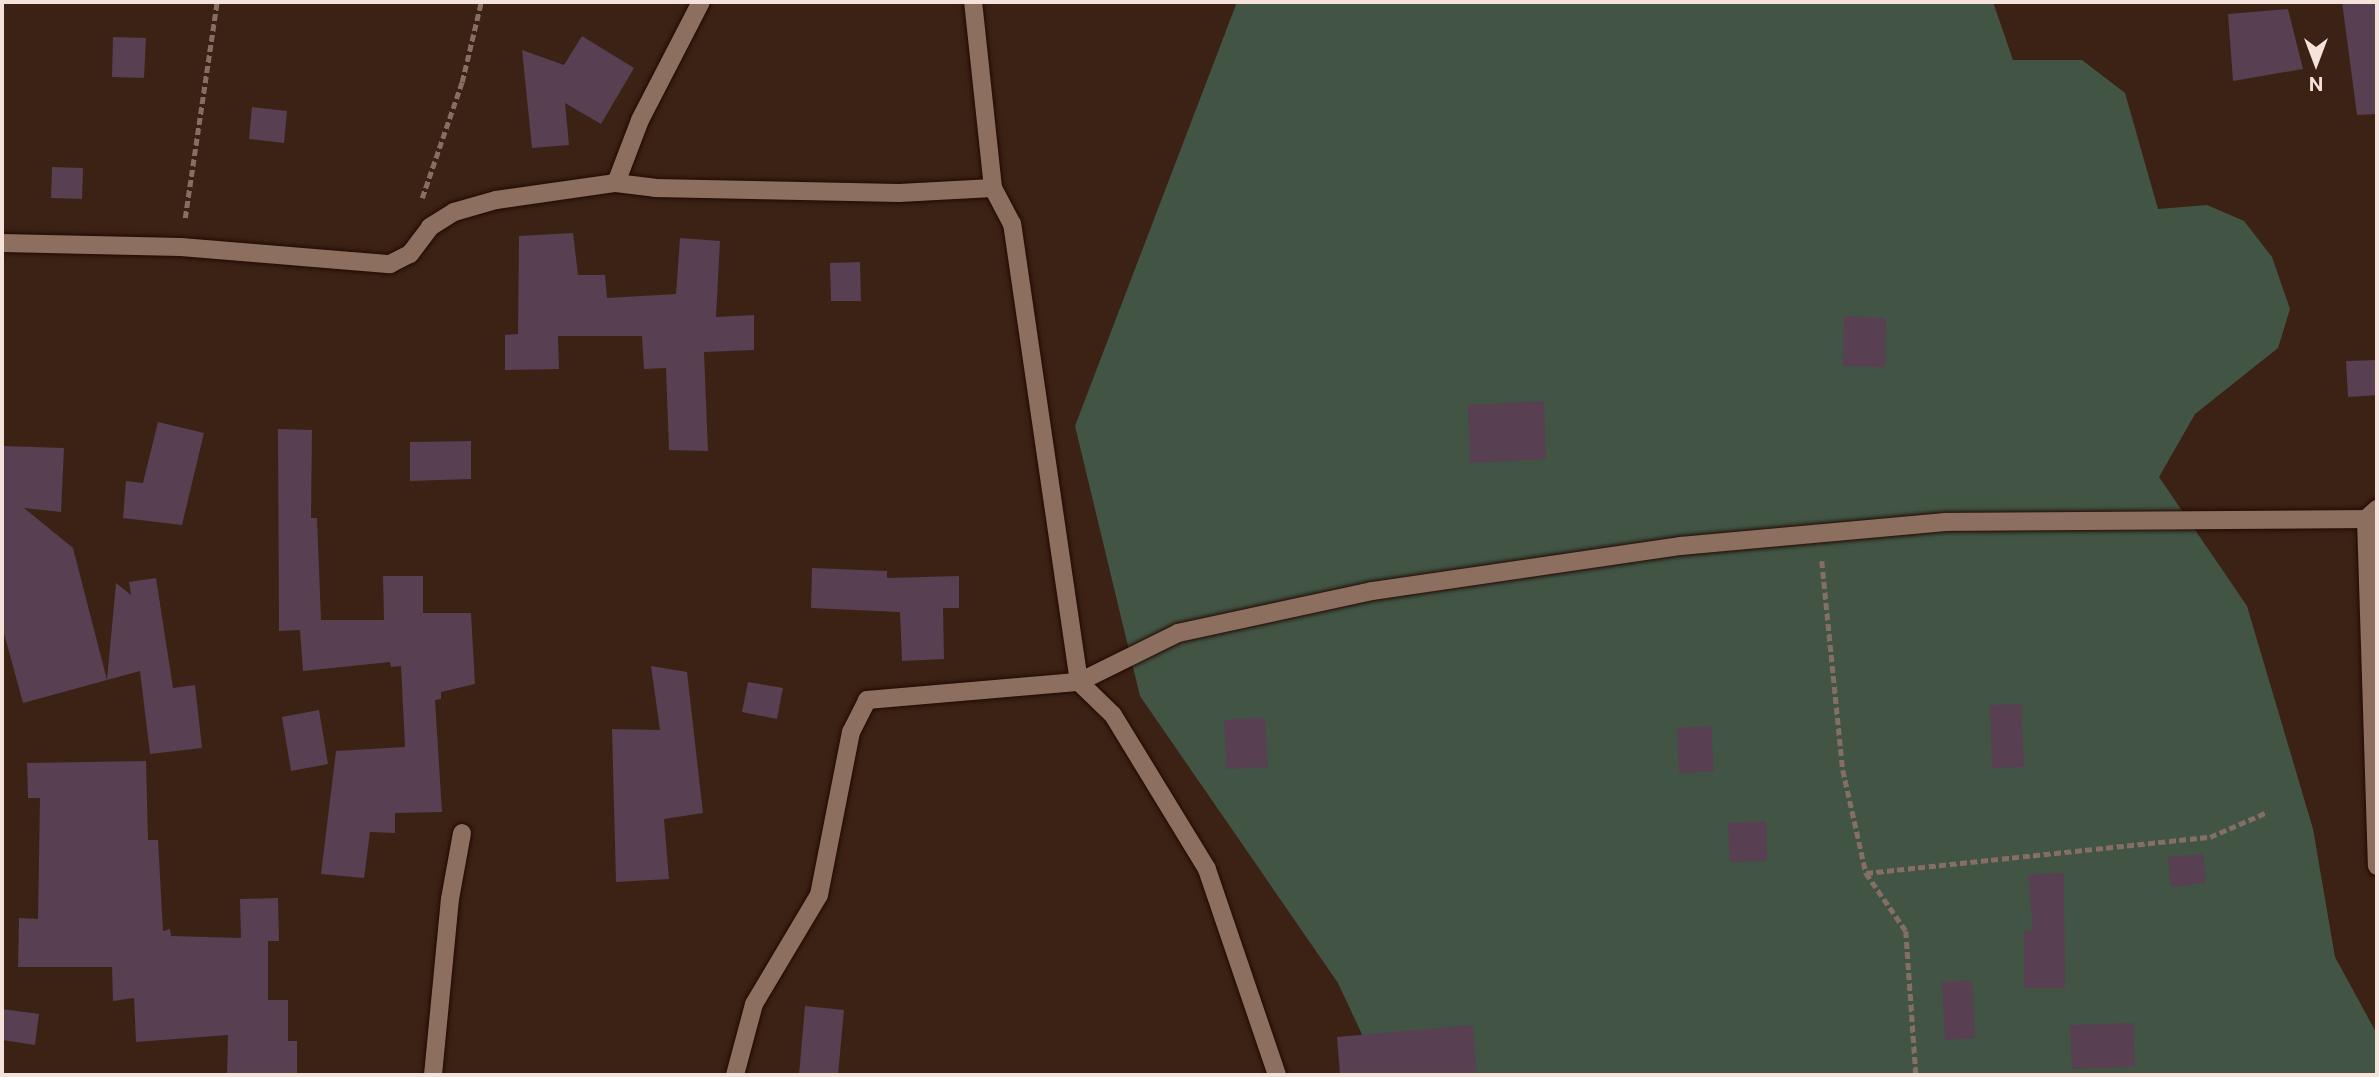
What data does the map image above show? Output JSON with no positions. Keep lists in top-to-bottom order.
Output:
{
  "north": "bottom"
}
